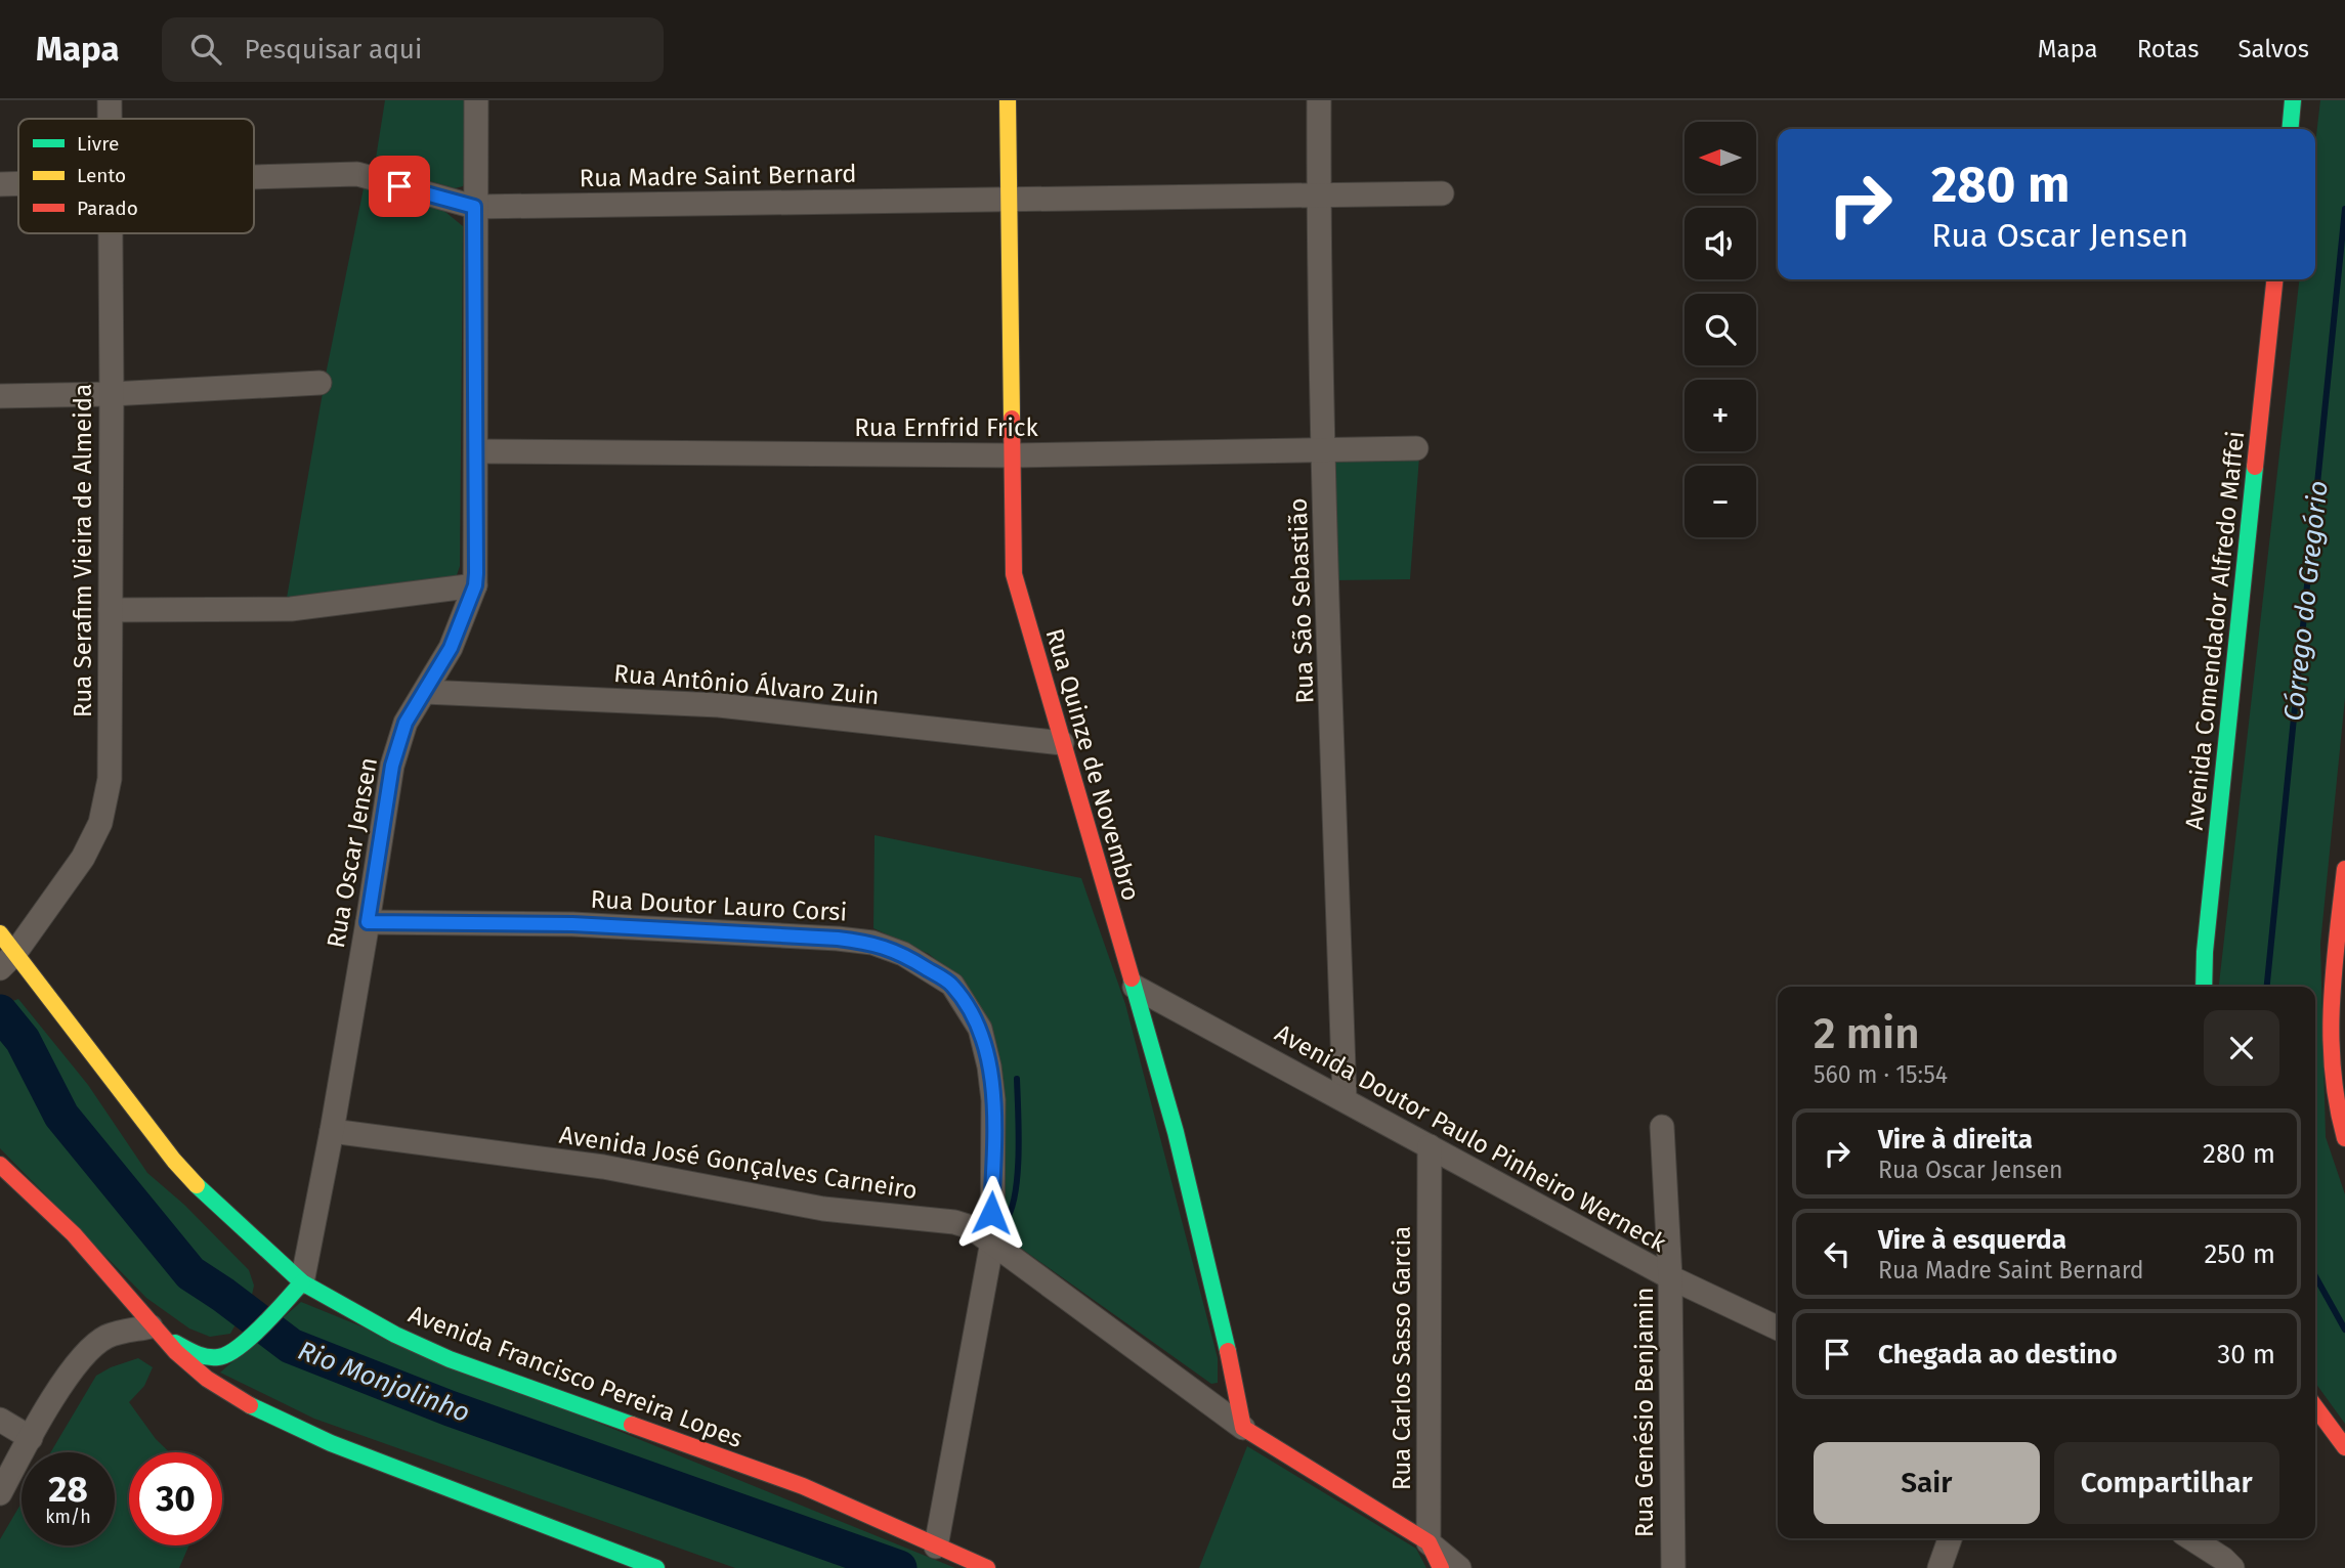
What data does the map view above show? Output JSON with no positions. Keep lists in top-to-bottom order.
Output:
{
  "streets": {
    "main road": [
      "Avenida Comendador Alfredo Maffei",
      "Rua Quinze de Novembro",
      "Avenida José Gonçalves Carneiro",
      "Rua Carlos Sasso Garcia",
      "Avenida Francisco Pereira Lopes"
    ],
    "street": [
      "Rua Madre Saint Bernard",
      "Rua Ernfrid Frick",
      "Rua Serafim Vieira de Almeida",
      "Rua São Sebastião",
      "Rua Antônio Álvaro Zuin",
      "Rua Oscar Jensen",
      "Rua Doutor Lauro Corsi",
      "Avenida Doutor Paulo Pinheiro Werneck",
      "Rua Genésio Benjamin"
    ]
  },
  "crossings": [
    ["Rua Madre Saint Bernard", "Rua São Sebastião"],
    ["Rua Madre Saint Bernard", "Rua Quinze de Novembro"],
    ["Rua Madre Saint Bernard", "Rua Oscar Jensen"],
    ["Rua Ernfrid Frick", "Rua São Sebastião"],
    ["Rua Ernfrid Frick", "Rua Quinze de Novembro"],
    ["Rua Ernfrid Frick", "Rua Oscar Jensen"],
    ["Rua Serafim Vieira de Almeida", "Avenida Francisco Pereira Lopes"],
    ["Rua São Sebastião", "Avenida Doutor Paulo Pinheiro Werneck"],
    ["Rua Antônio Álvaro Zuin", "Rua Quinze de Novembro"],
    ["Rua Antônio Álvaro Zuin", "Rua Oscar Jensen"],
    ["Rua Quinze de Novembro", "Avenida Doutor Paulo Pinheiro Werneck"],
    ["Rua Quinze de Novembro", "Avenida José Gonçalves Carneiro"],
    ["Rua Oscar Jensen", "Rua Doutor Lauro Corsi"],
    ["Rua Oscar Jensen", "Avenida José Gonçalves Carneiro"],
    ["Rua Oscar Jensen", "Avenida Francisco Pereira Lopes"],
    ["Rua Doutor Lauro Corsi", "Avenida José Gonçalves Carneiro"],
    ["Rua Doutor Lauro Corsi", "Avenida Francisco Pereira Lopes"],
    ["Avenida Doutor Paulo Pinheiro Werneck", "Rua Carlos Sasso Garcia"],
    ["Avenida Doutor Paulo Pinheiro Werneck", "Rua Genésio Benjamin"],
    ["Avenida José Gonçalves Carneiro", "Rua Carlos Sasso Garcia"]
  ],
  "water": ["Córrego do Gregório", "Rio Monjolinho"],
  "legend": ["Livre", "Lento", "Parado"],
  "north": "left",
  "page": {
    "header": "Mapa",
    "search": "Pesquisar aqui",
    "nav": ["Mapa", "Rotas", "Salvos"],
    "map_buttons": ["+", "−"],
    "turn": ["280 m", "Rua Oscar Jensen"],
    "heading": ["2 min", "560 m · 15:54"],
    "list": [
      {
        "name": "Vire à direita",
        "note": "Rua Oscar Jensen",
        "value": "280 m"
      },
      {
        "name": "Vire à esquerda",
        "note": "Rua Madre Saint Bernard",
        "value": "250 m"
      },
      {
        "name": "Chegada ao destino",
        "value": "30 m"
      }
    ],
    "buttons": ["Sair", "Compartilhar"],
    "speed": "28 km/h",
    "limit": "30"
  }
}
